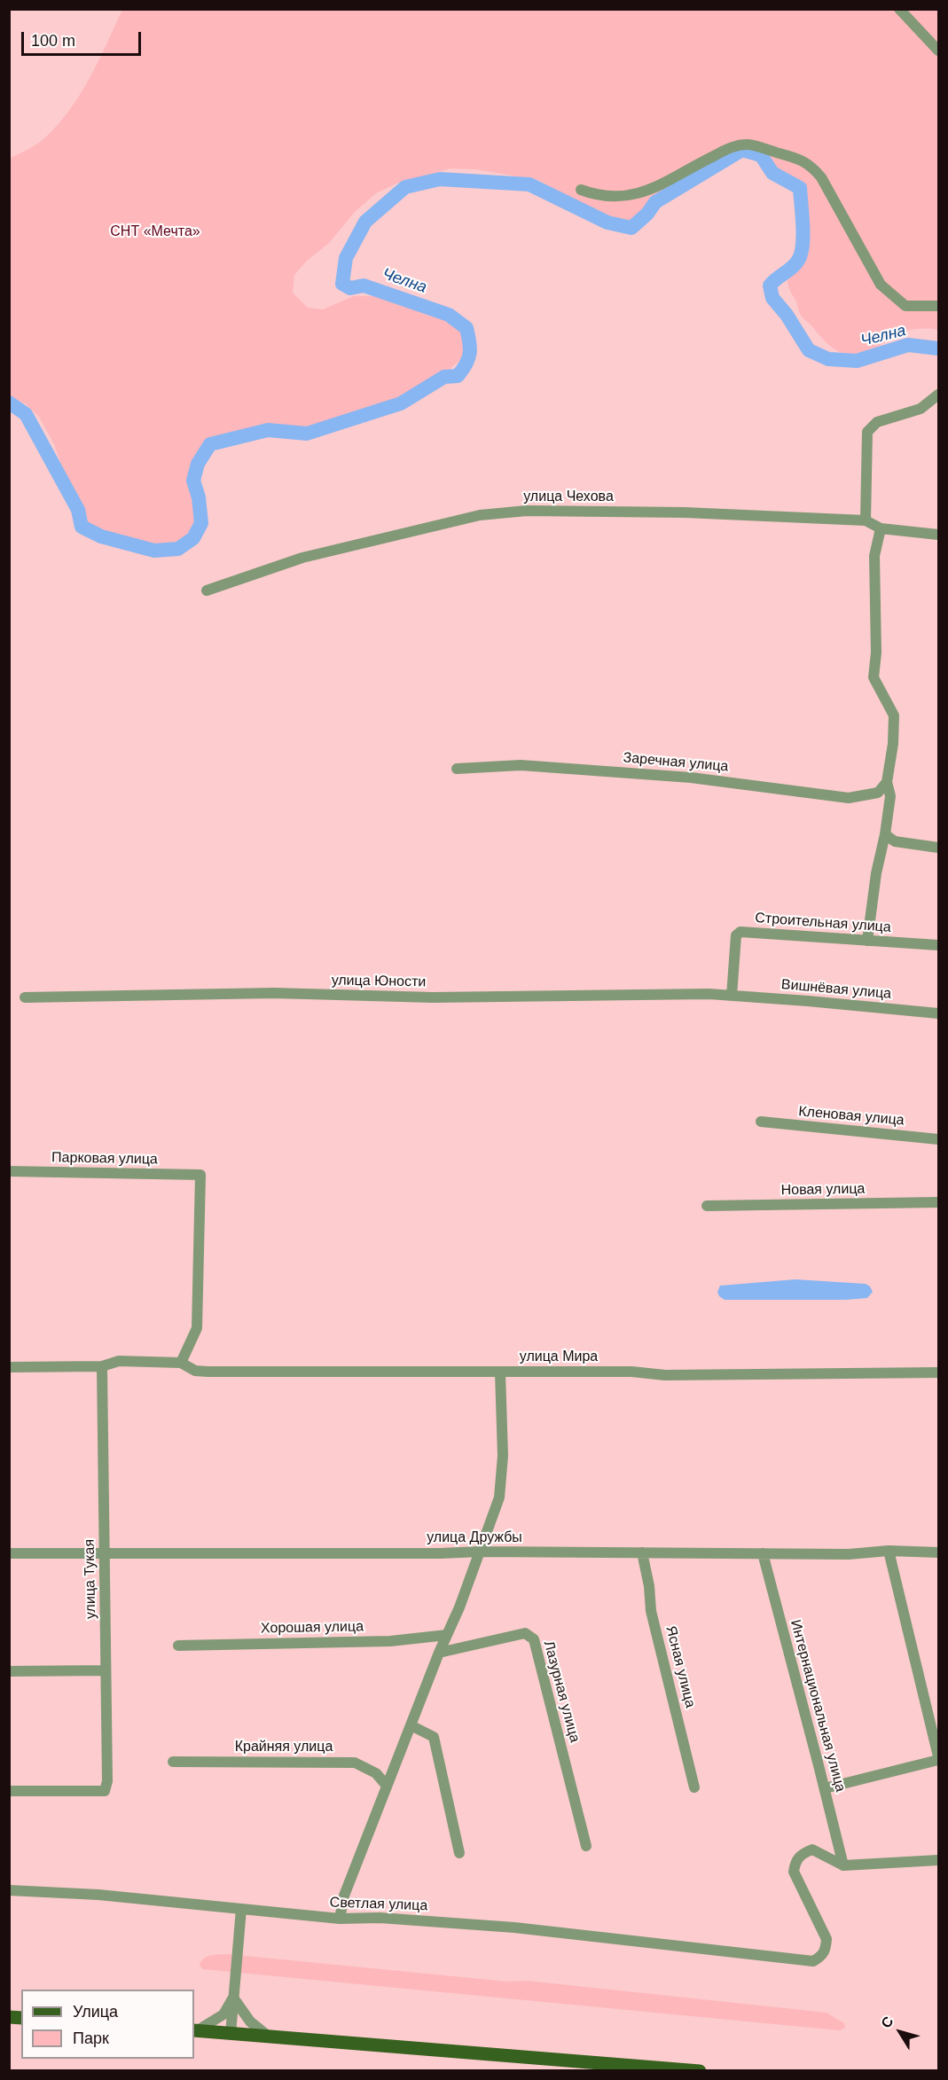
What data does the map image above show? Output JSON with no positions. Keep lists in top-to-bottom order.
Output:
{
  "streets": {
    "street": [
      "улица Чехова",
      "Заречная улица",
      "Строительная улица",
      "улица Юности",
      "Вишнёвая улица",
      "Кленовая улица",
      "Парковая улица",
      "Новая улица",
      "улица Мира",
      "улица Дружбы",
      "улица Тукая",
      "Хорошая улица",
      "Ясная улица",
      "Лазурная улица",
      "Интернациональная улица",
      "Крайняя улица",
      "Светлая улица"
    ]
  },
  "crossings": [
    ["Строительная улица", "улица Юности"],
    ["Строительная улица", "Вишнёвая улица"],
    ["улица Юности", "Вишнёвая улица"],
    ["Парковая улица", "улица Мира"],
    ["улица Мира", "улица Тукая"],
    ["улица Дружбы", "улица Тукая"],
    ["улица Дружбы", "Ясная улица"],
    ["улица Дружбы", "Интернациональная улица"],
    ["Интернациональная улица", "Светлая улица"]
  ],
  "water": ["Челна"],
  "parks": ["СНТ «Мечта»"],
  "legend": ["Улица", "Парк"],
  "scale_bar": "100 m",
  "north": "top left"
}
